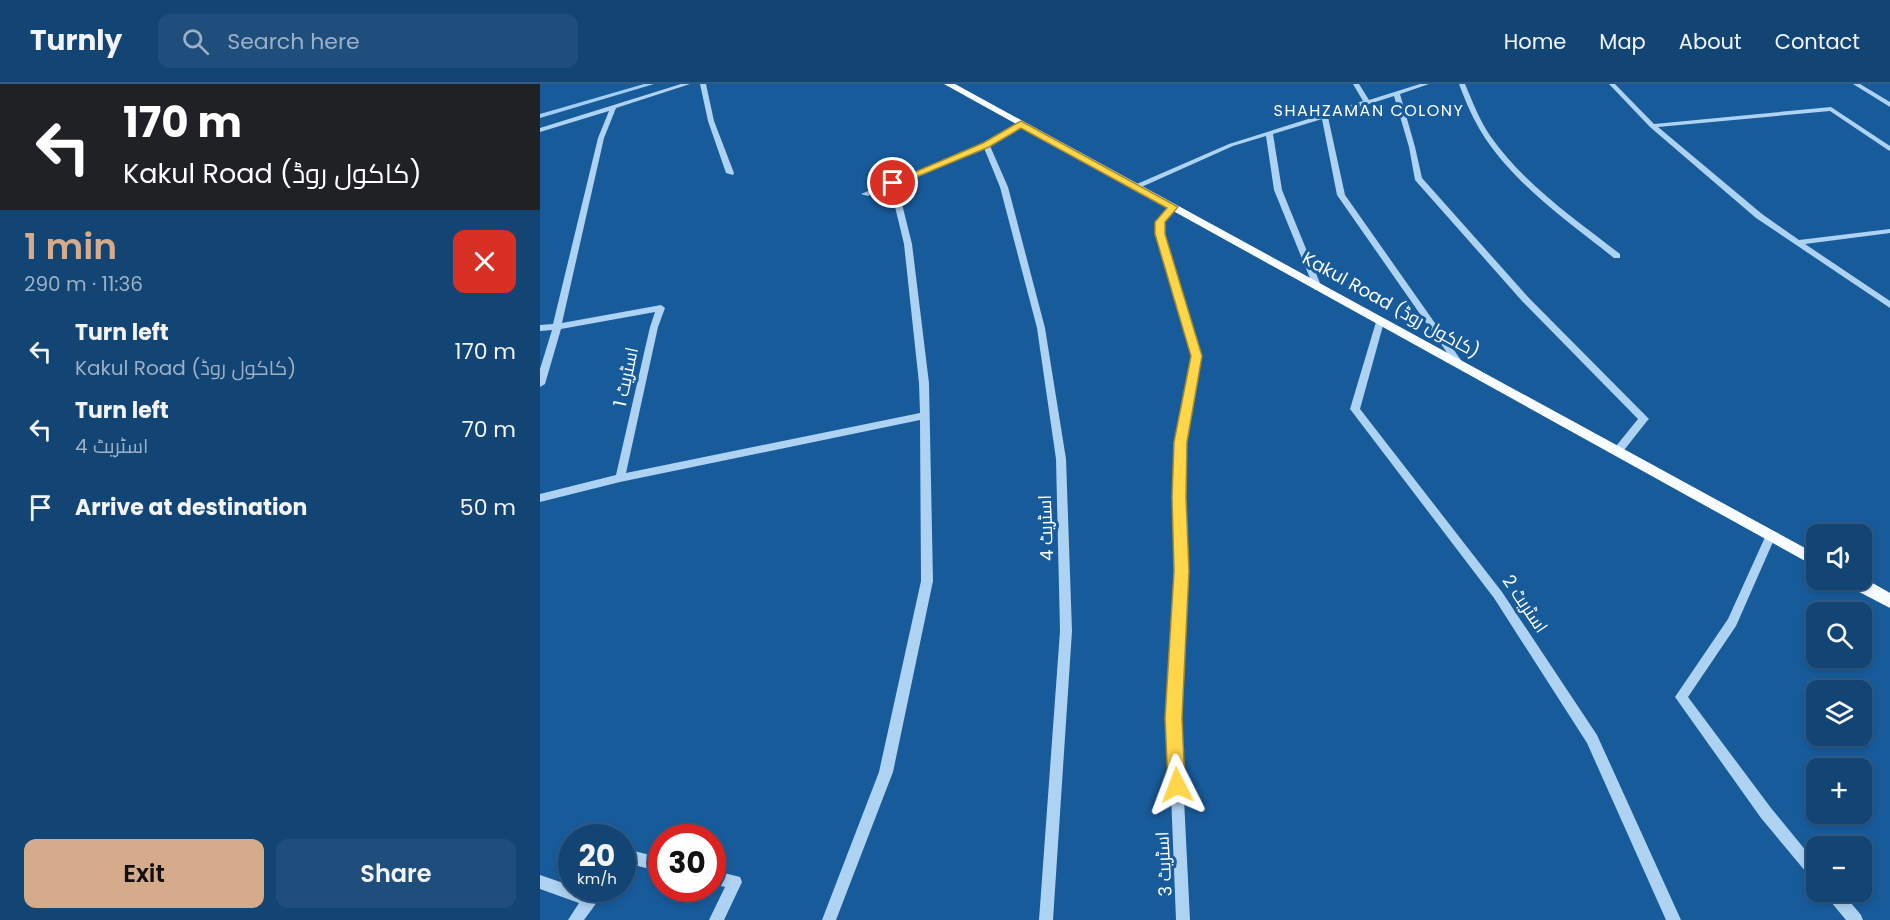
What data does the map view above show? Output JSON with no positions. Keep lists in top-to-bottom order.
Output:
{
  "streets": {
    "main road": ["Kakul Road (کاکول روڈ)"],
    "street": [
      "اسٹریٹ 1",
      "اسٹریٹ 4",
      "اسٹریٹ 2",
      "اسٹریٹ 3"
    ]
  },
  "crossings": [
    ["Kakul Road (کاکول روڈ)", "اسٹریٹ 2"],
    ["Kakul Road (کاکول روڈ)", "اسٹریٹ 3"]
  ],
  "districts": ["SHAHZAMAN COLONY"],
  "page": {
    "header": "Turnly",
    "search": "Search here",
    "nav": [
      "Home",
      "Map",
      "About",
      "Contact"
    ],
    "turn": ["170 m", "Kakul Road (کاکول روڈ)"],
    "heading": ["1 min", "290 m · 11:36"],
    "list": [
      {
        "name": "Turn left",
        "note": "Kakul Road (کاکول روڈ)",
        "value": "170 m"
      },
      {
        "name": "Turn left",
        "note": "اسٹریٹ 4",
        "value": "70 m"
      },
      {
        "name": "Arrive at destination",
        "value": "50 m"
      }
    ],
    "map_buttons": ["+", "−"],
    "speed": "20 km/h",
    "limit": "30",
    "buttons": ["Exit", "Share"]
  }
}
